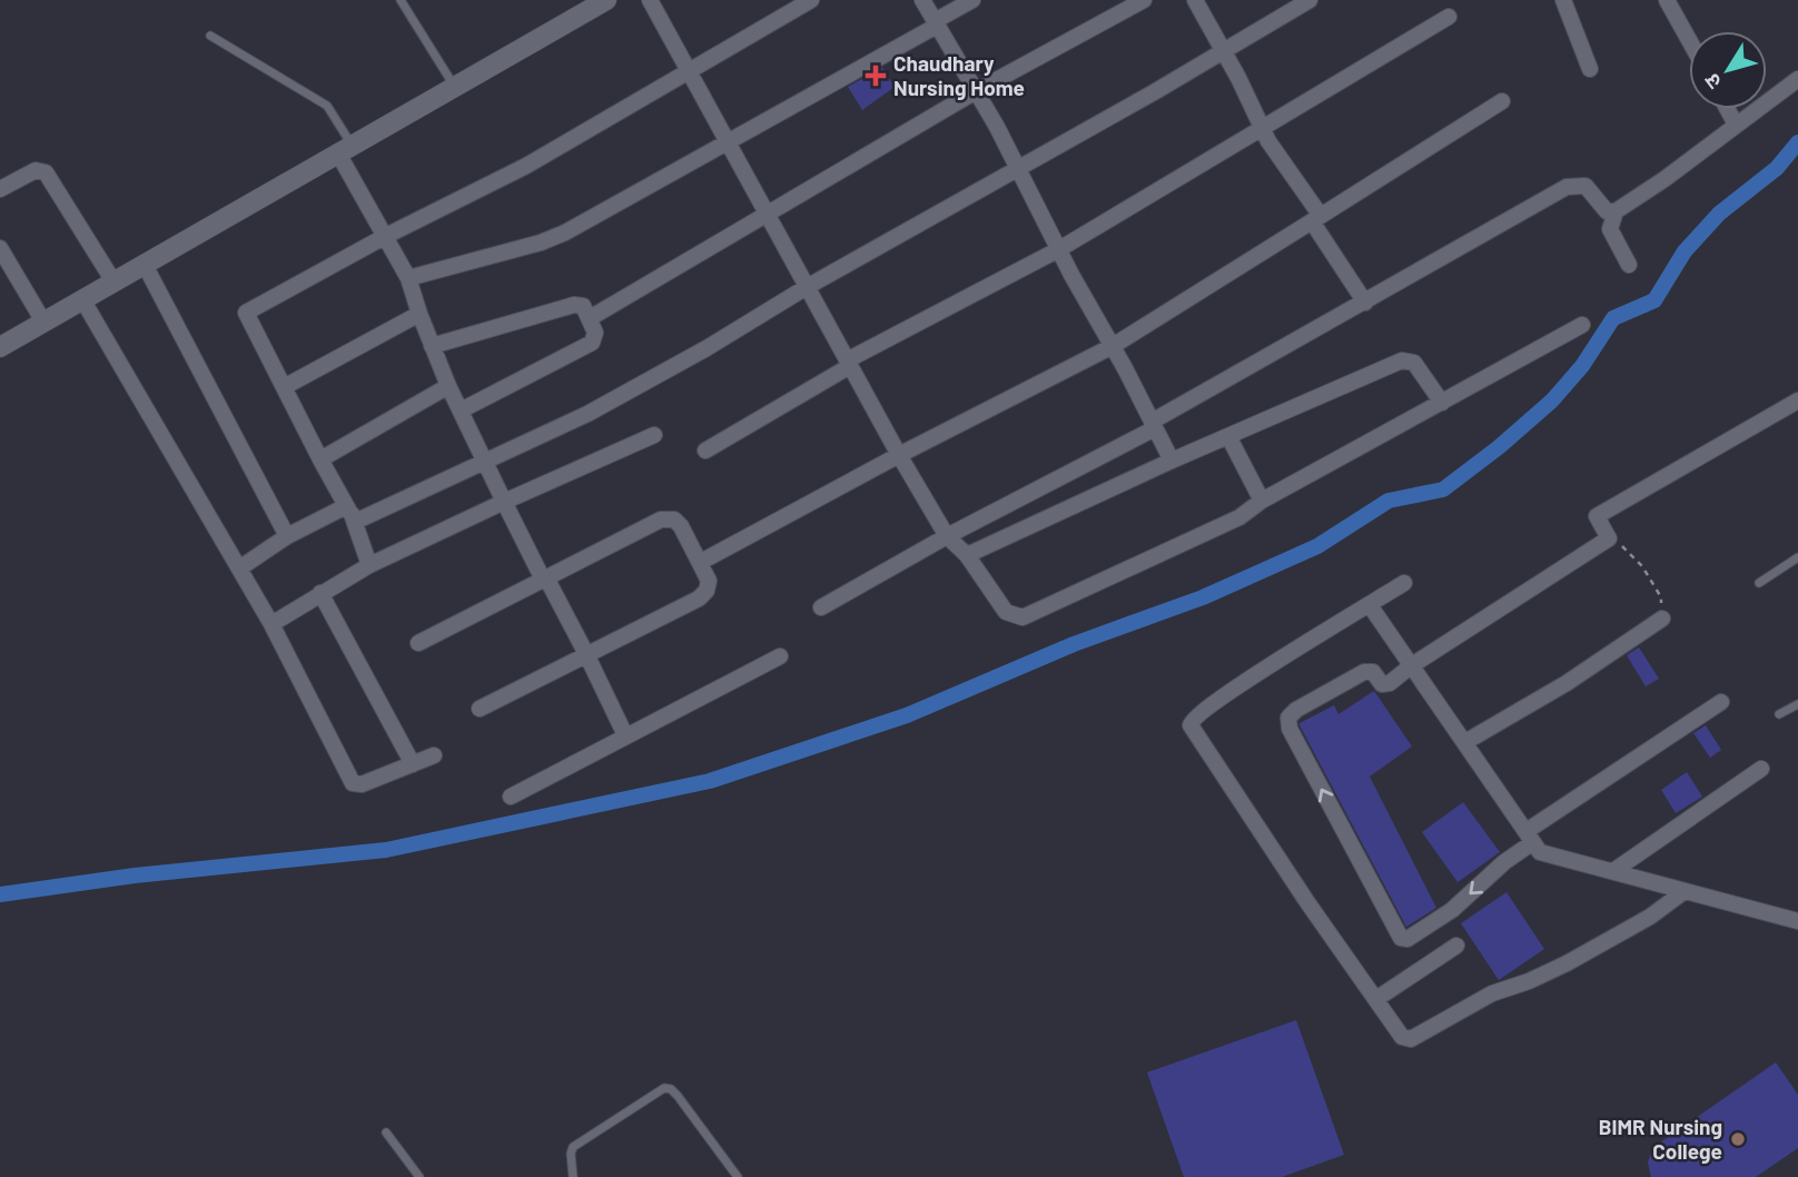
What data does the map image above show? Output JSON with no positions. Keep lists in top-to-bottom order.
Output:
{
  "places": {
    "health": ["Chaudhary Nursing Home"],
    "other": ["BIMR Nursing College"]
  },
  "north": "bottom left"
}
